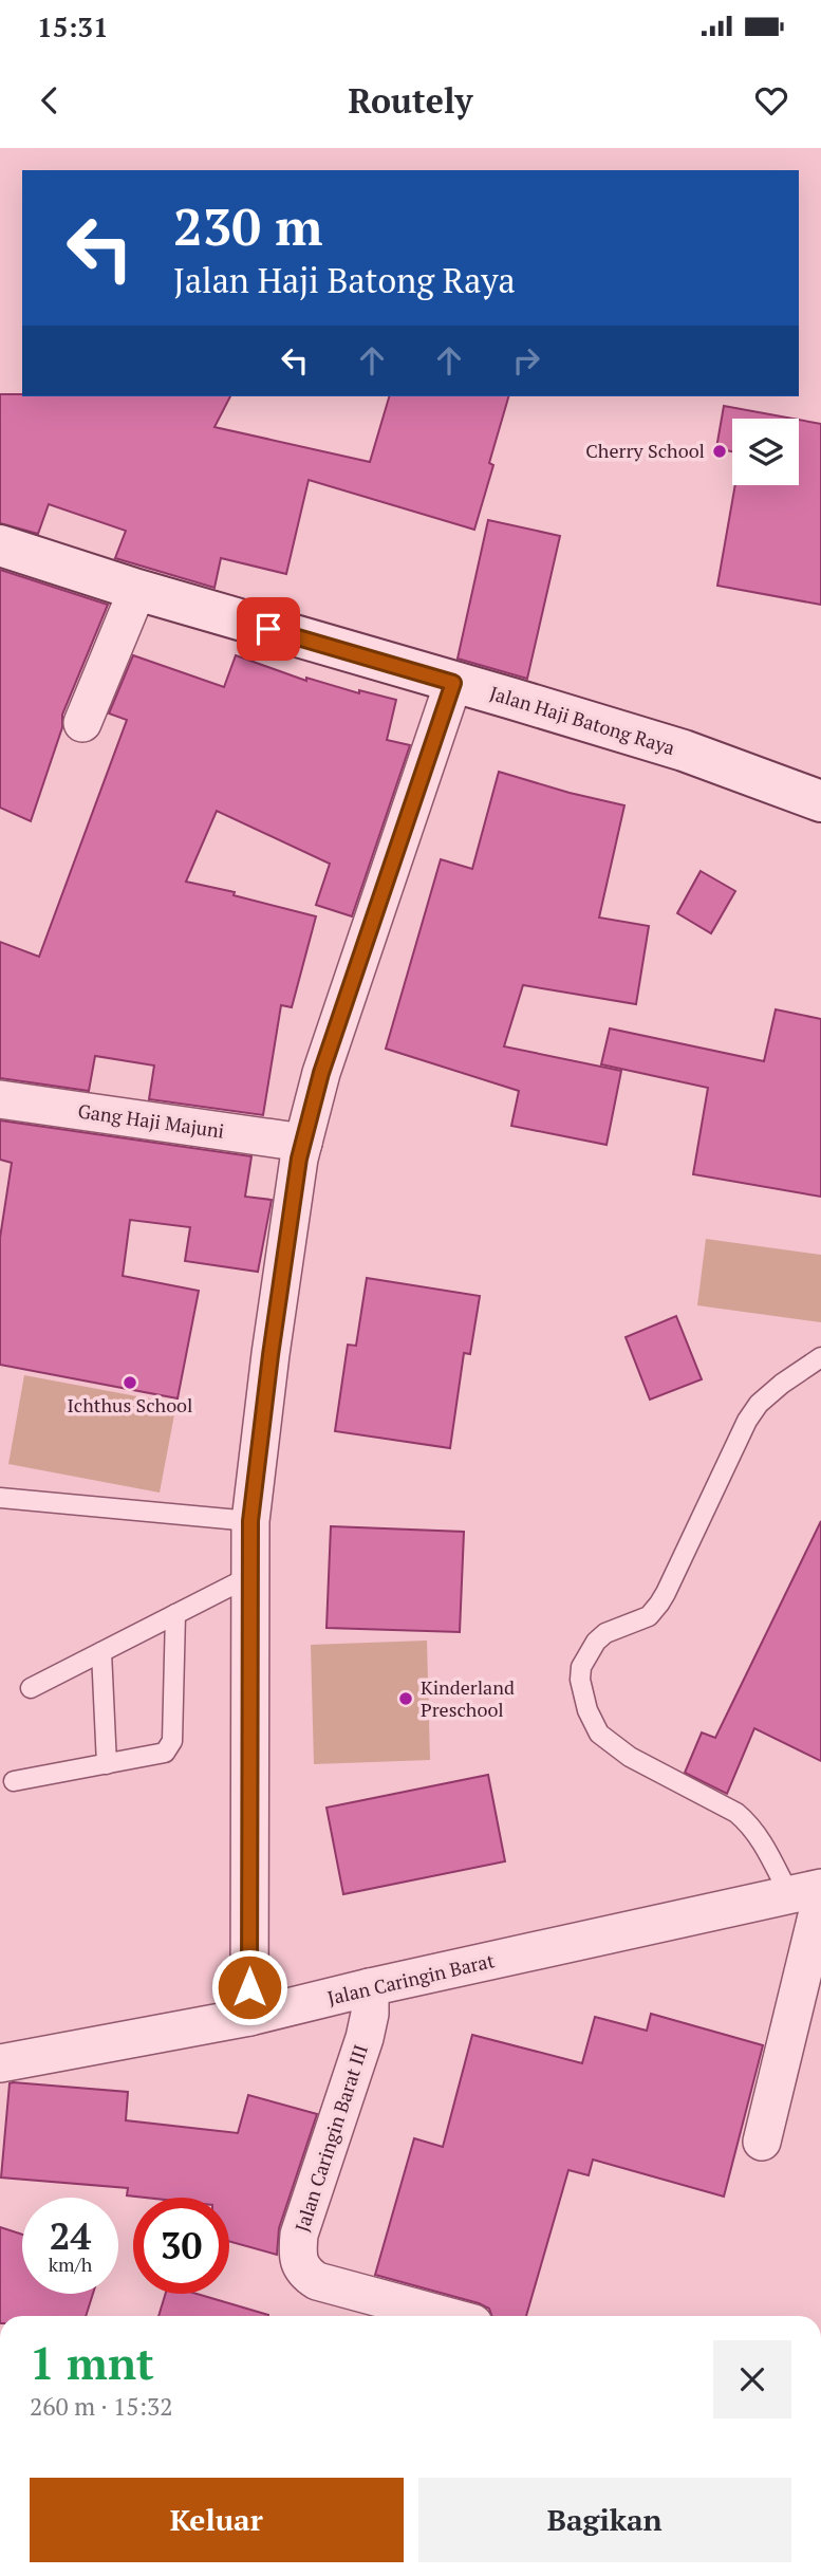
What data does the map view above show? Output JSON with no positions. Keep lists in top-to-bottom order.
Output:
{
  "streets": {
    "street": [
      "Jalan Haji Batong Raya",
      "Gang Haji Majuni",
      "Jalan Caringin Barat",
      "Jalan Caringin Barat III"
    ]
  },
  "crossings": [
    ["Jalan Caringin Barat", "Jalan Caringin Barat III"]
  ],
  "places": ["Cherry School", "Ichthus School", "Kinderland Preschool"],
  "page": {
    "status": "15:31",
    "header": "Routely",
    "turn": ["230 m", "Jalan Haji Batong Raya"],
    "speed": "24 km/h",
    "limit": "30",
    "heading": ["1 mnt", "260 m · 15:32"],
    "buttons": ["Keluar", "Bagikan"]
  }
}
